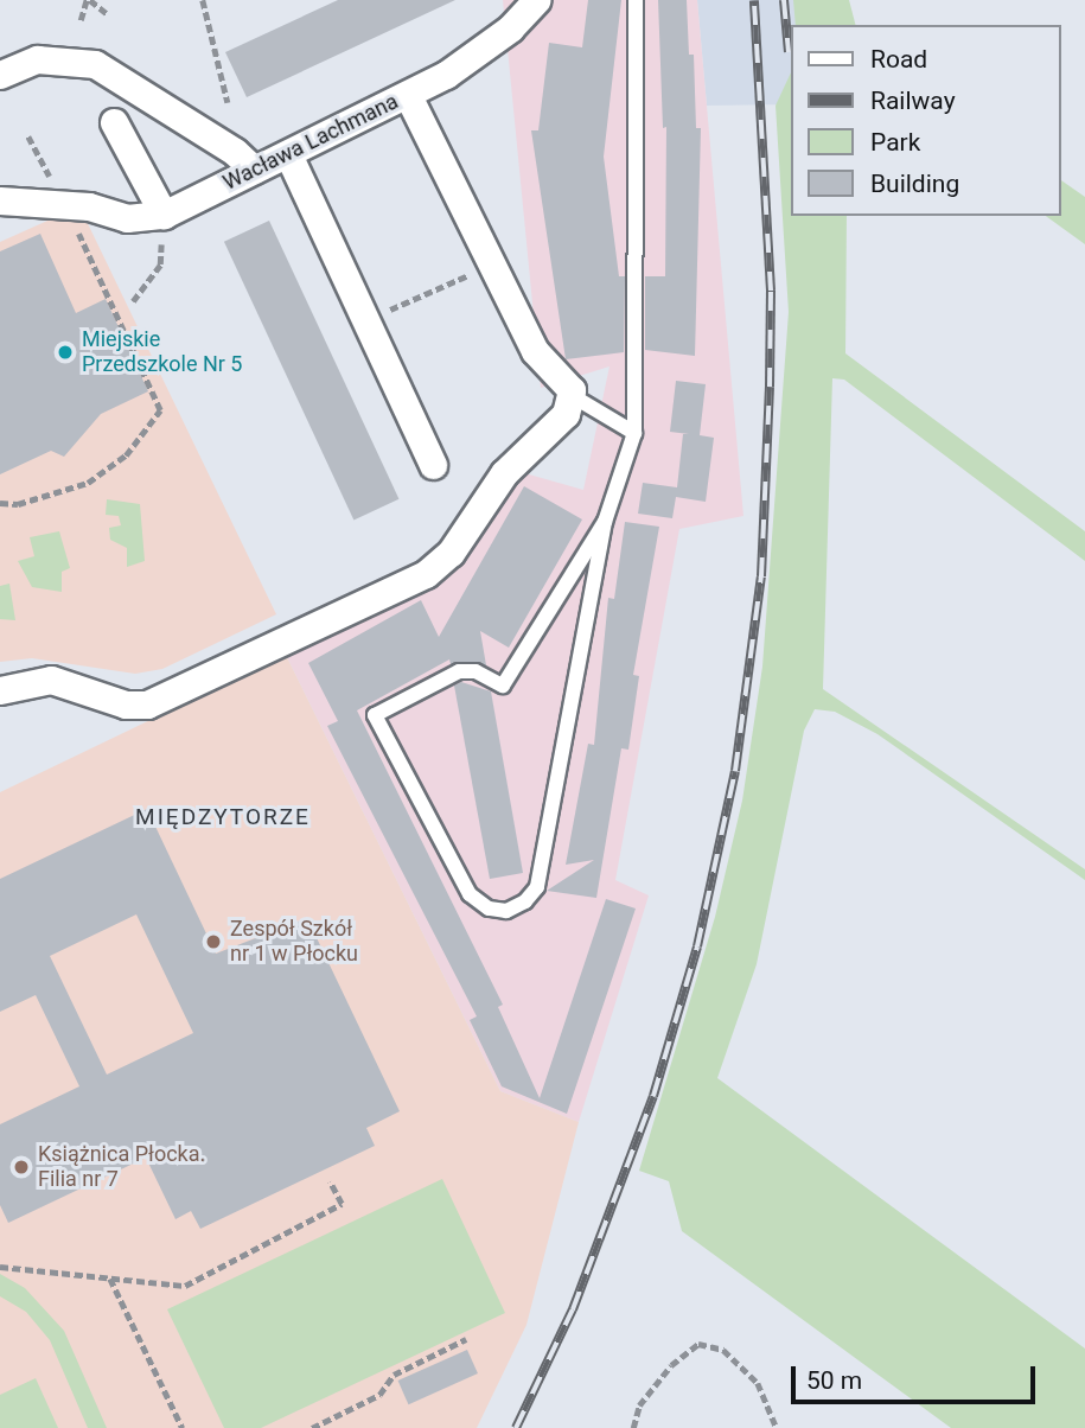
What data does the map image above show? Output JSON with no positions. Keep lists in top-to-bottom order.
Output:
{
  "streets": {
    "street": ["Wacława Lachmana"]
  },
  "districts": ["MIĘDZYTORZE"],
  "places": ["Miejskie Przedszkole Nr 5", "Zespół Szkół nr 1 w Płocku", "Książnica Płocka. Filia nr 7"],
  "legend": [
    "Road",
    "Railway",
    "Park",
    "Building"
  ],
  "scale_bar": "50 m"
}
